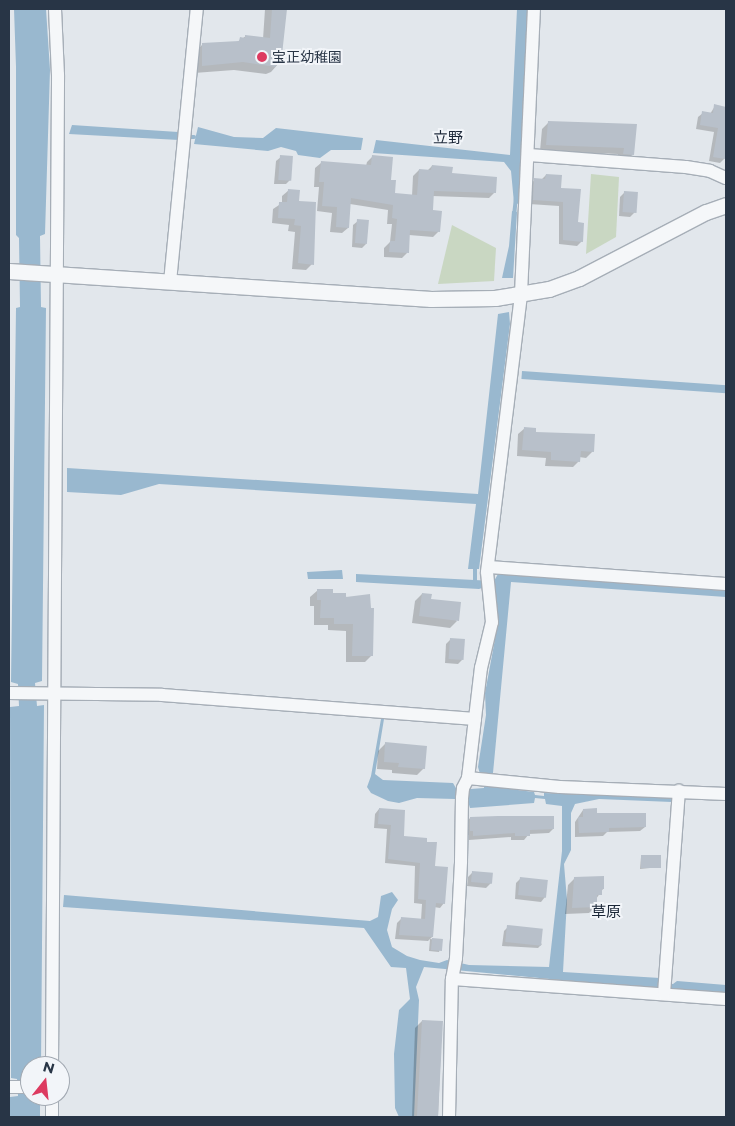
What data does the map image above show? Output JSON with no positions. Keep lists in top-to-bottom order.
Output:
{
  "districts": ["立野", "草原"],
  "places": ["宝正幼稚園"],
  "north": "top"
}
